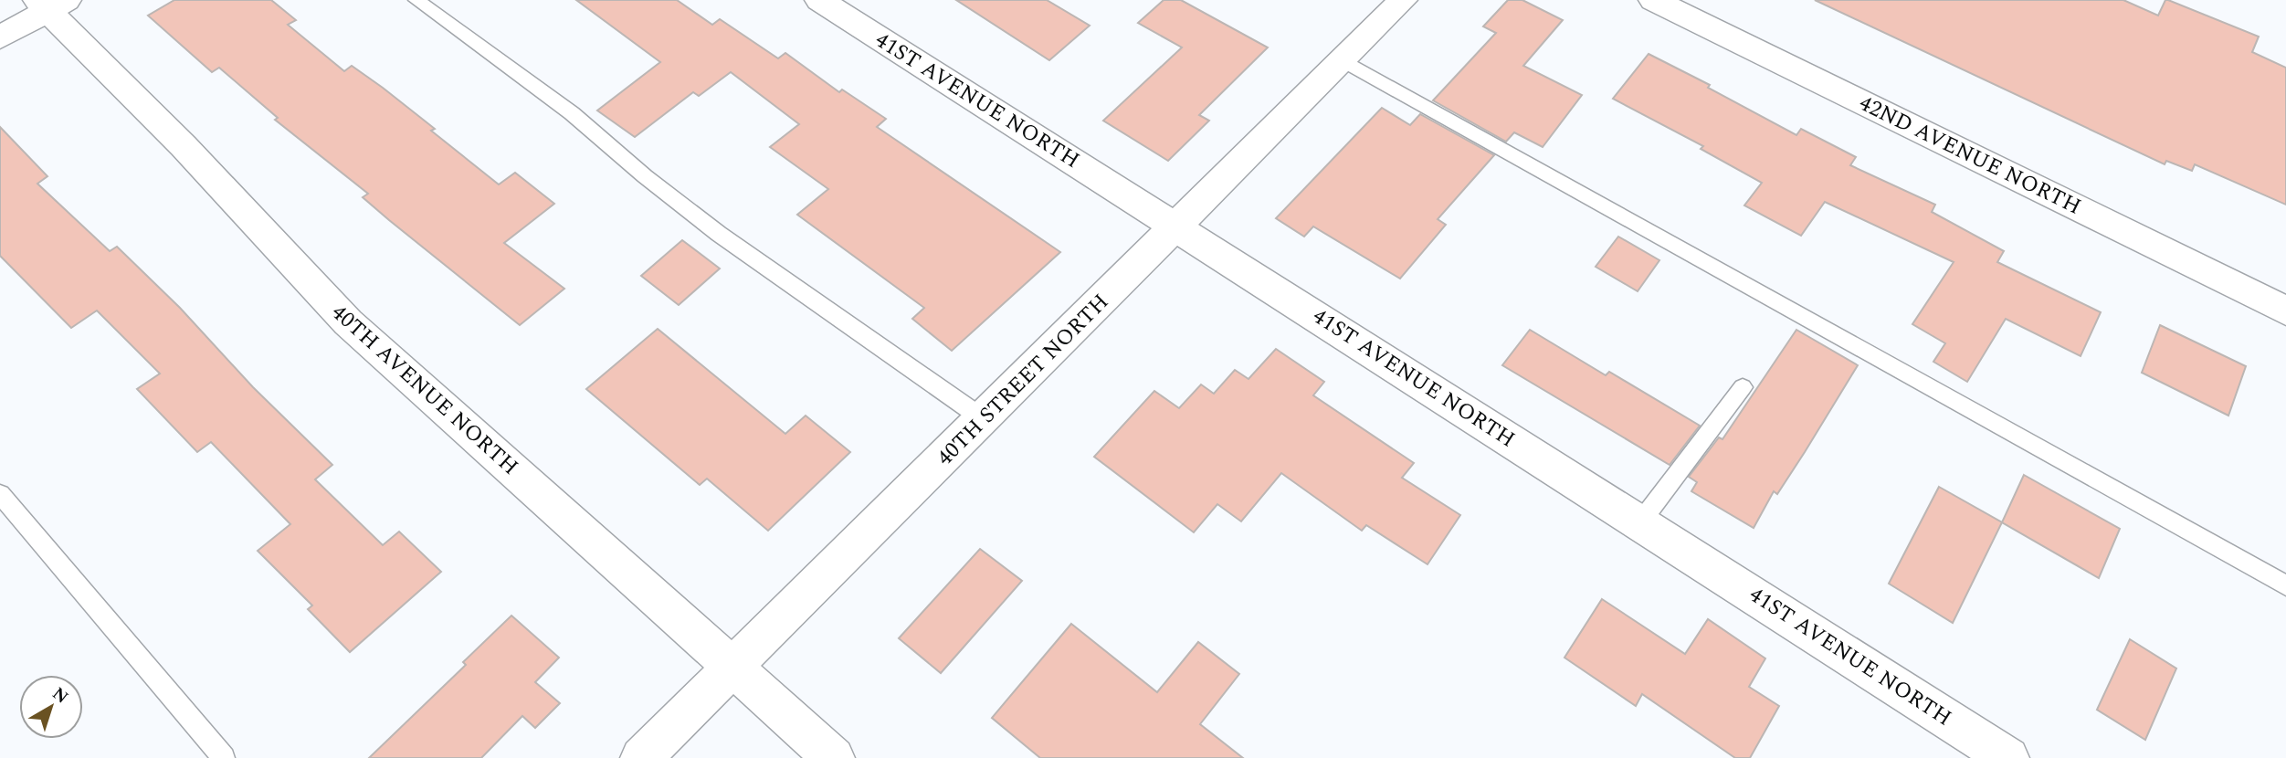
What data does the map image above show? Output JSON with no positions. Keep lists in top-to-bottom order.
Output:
{
  "streets": {
    "street": [
      "41ST AVENUE NORTH",
      "42ND AVENUE NORTH",
      "40TH STREET NORTH",
      "40TH AVENUE NORTH"
    ]
  },
  "crossings": [
    ["41ST AVENUE NORTH", "40TH STREET NORTH"],
    ["40TH STREET NORTH", "40TH AVENUE NORTH"]
  ],
  "north": "top right"
}
